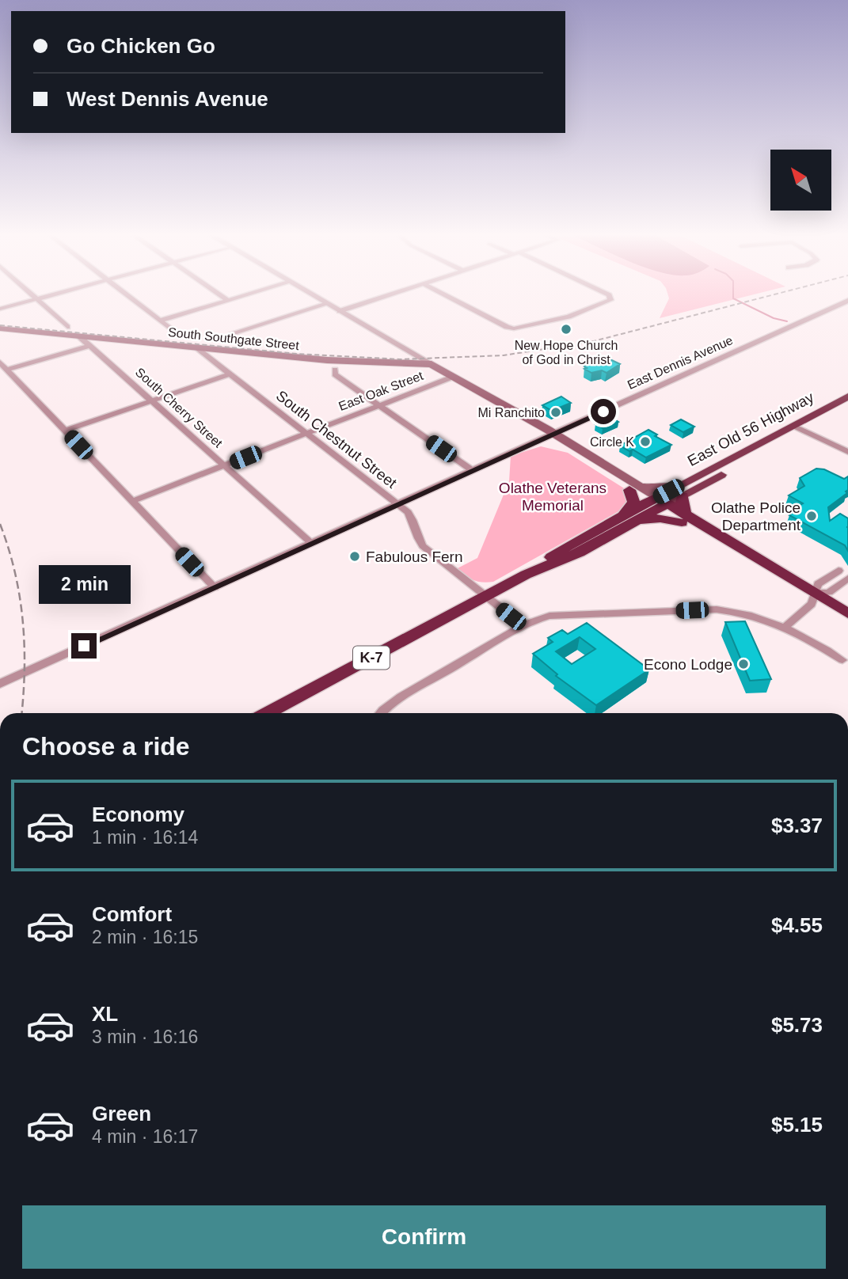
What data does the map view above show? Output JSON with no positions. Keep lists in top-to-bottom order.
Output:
{
  "streets": {
    "highway": ["East Old 56 Highway", "K-7"],
    "main road": ["South Southgate Street"],
    "street": [
      "East Dennis Avenue",
      "East Oak Street",
      "South Cherry Street",
      "South Chestnut Street"
    ]
  },
  "crossings": [
    ["South Southgate Street", "South Cherry Street"],
    ["South Southgate Street", "South Chestnut Street"],
    ["East Dennis Avenue", "South Cherry Street"],
    ["East Dennis Avenue", "South Chestnut Street"],
    ["East Oak Street", "South Cherry Street"],
    ["East Oak Street", "South Chestnut Street"],
    ["East Old 56 Highway", "South Chestnut Street"],
    ["East Old 56 Highway", "K-7"],
    ["South Chestnut Street", "K-7"]
  ],
  "parks": ["Olathe Veterans Memorial"],
  "places": [
    "New Hope Church of God in Christ",
    "Mi Ranchito",
    "Circle K",
    "Olathe Police Department",
    "Fabulous Fern",
    "Econo Lodge"
  ],
  "north": "top left",
  "page": {
    "banner": ["Go Chicken Go", "West Dennis Avenue"],
    "bubble": "2 min",
    "heading": "Choose a ride",
    "list": [
      {
        "name": "Economy",
        "note": "1 min · 16:14",
        "value": "$3.37"
      },
      {
        "name": "Comfort",
        "note": "2 min · 16:15",
        "value": "$4.55"
      },
      {
        "name": "XL",
        "note": "3 min · 16:16",
        "value": "$5.73"
      },
      {
        "name": "Green",
        "note": "4 min · 16:17",
        "value": "$5.15"
      }
    ],
    "buttons": "Confirm"
  }
}
